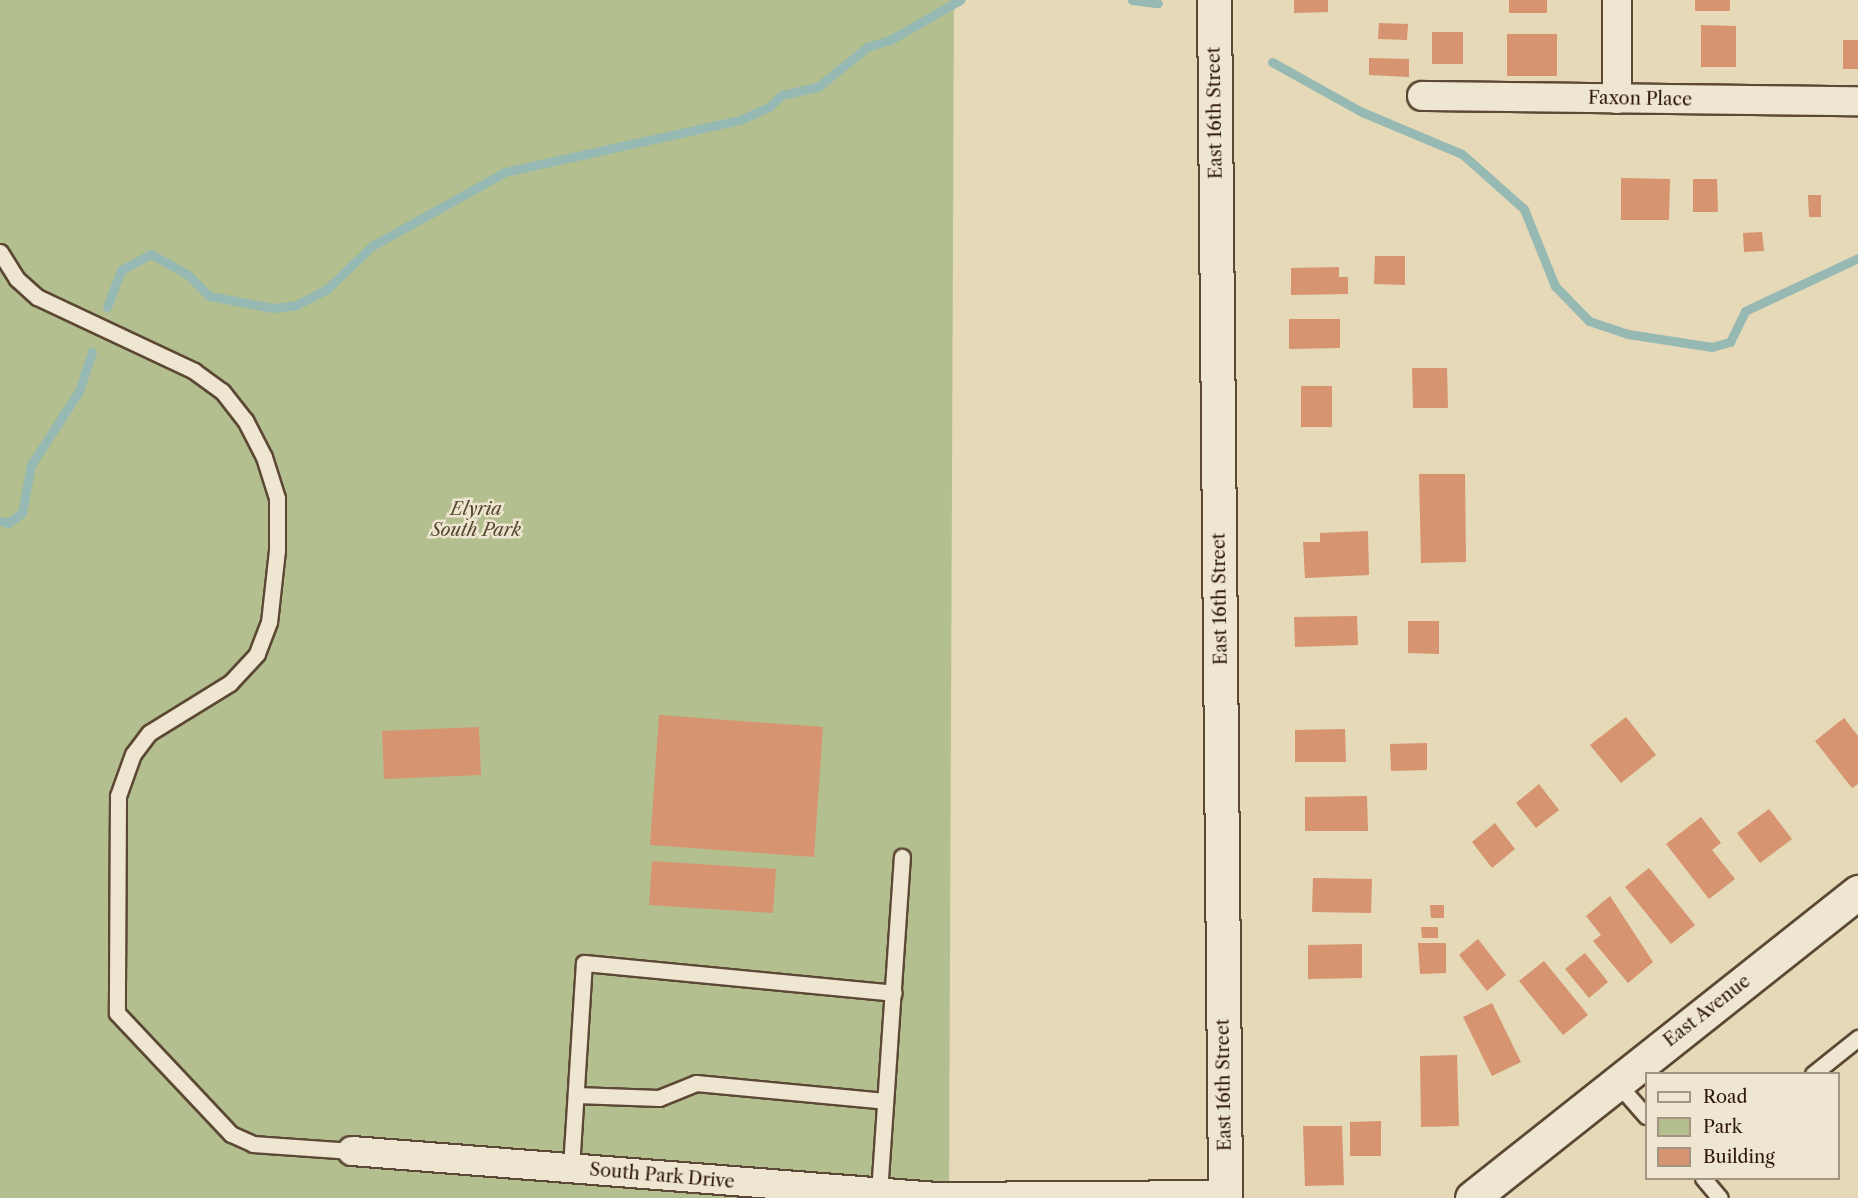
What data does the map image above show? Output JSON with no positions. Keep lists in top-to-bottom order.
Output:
{
  "streets": {
    "street": [
      "Faxon Place",
      "East 16th Street",
      "East Avenue",
      "South Park Drive"
    ]
  },
  "crossings": [
    ["East 16th Street", "South Park Drive"]
  ],
  "parks": ["Elyria South Park"],
  "legend": ["Road", "Park", "Building"]
}
